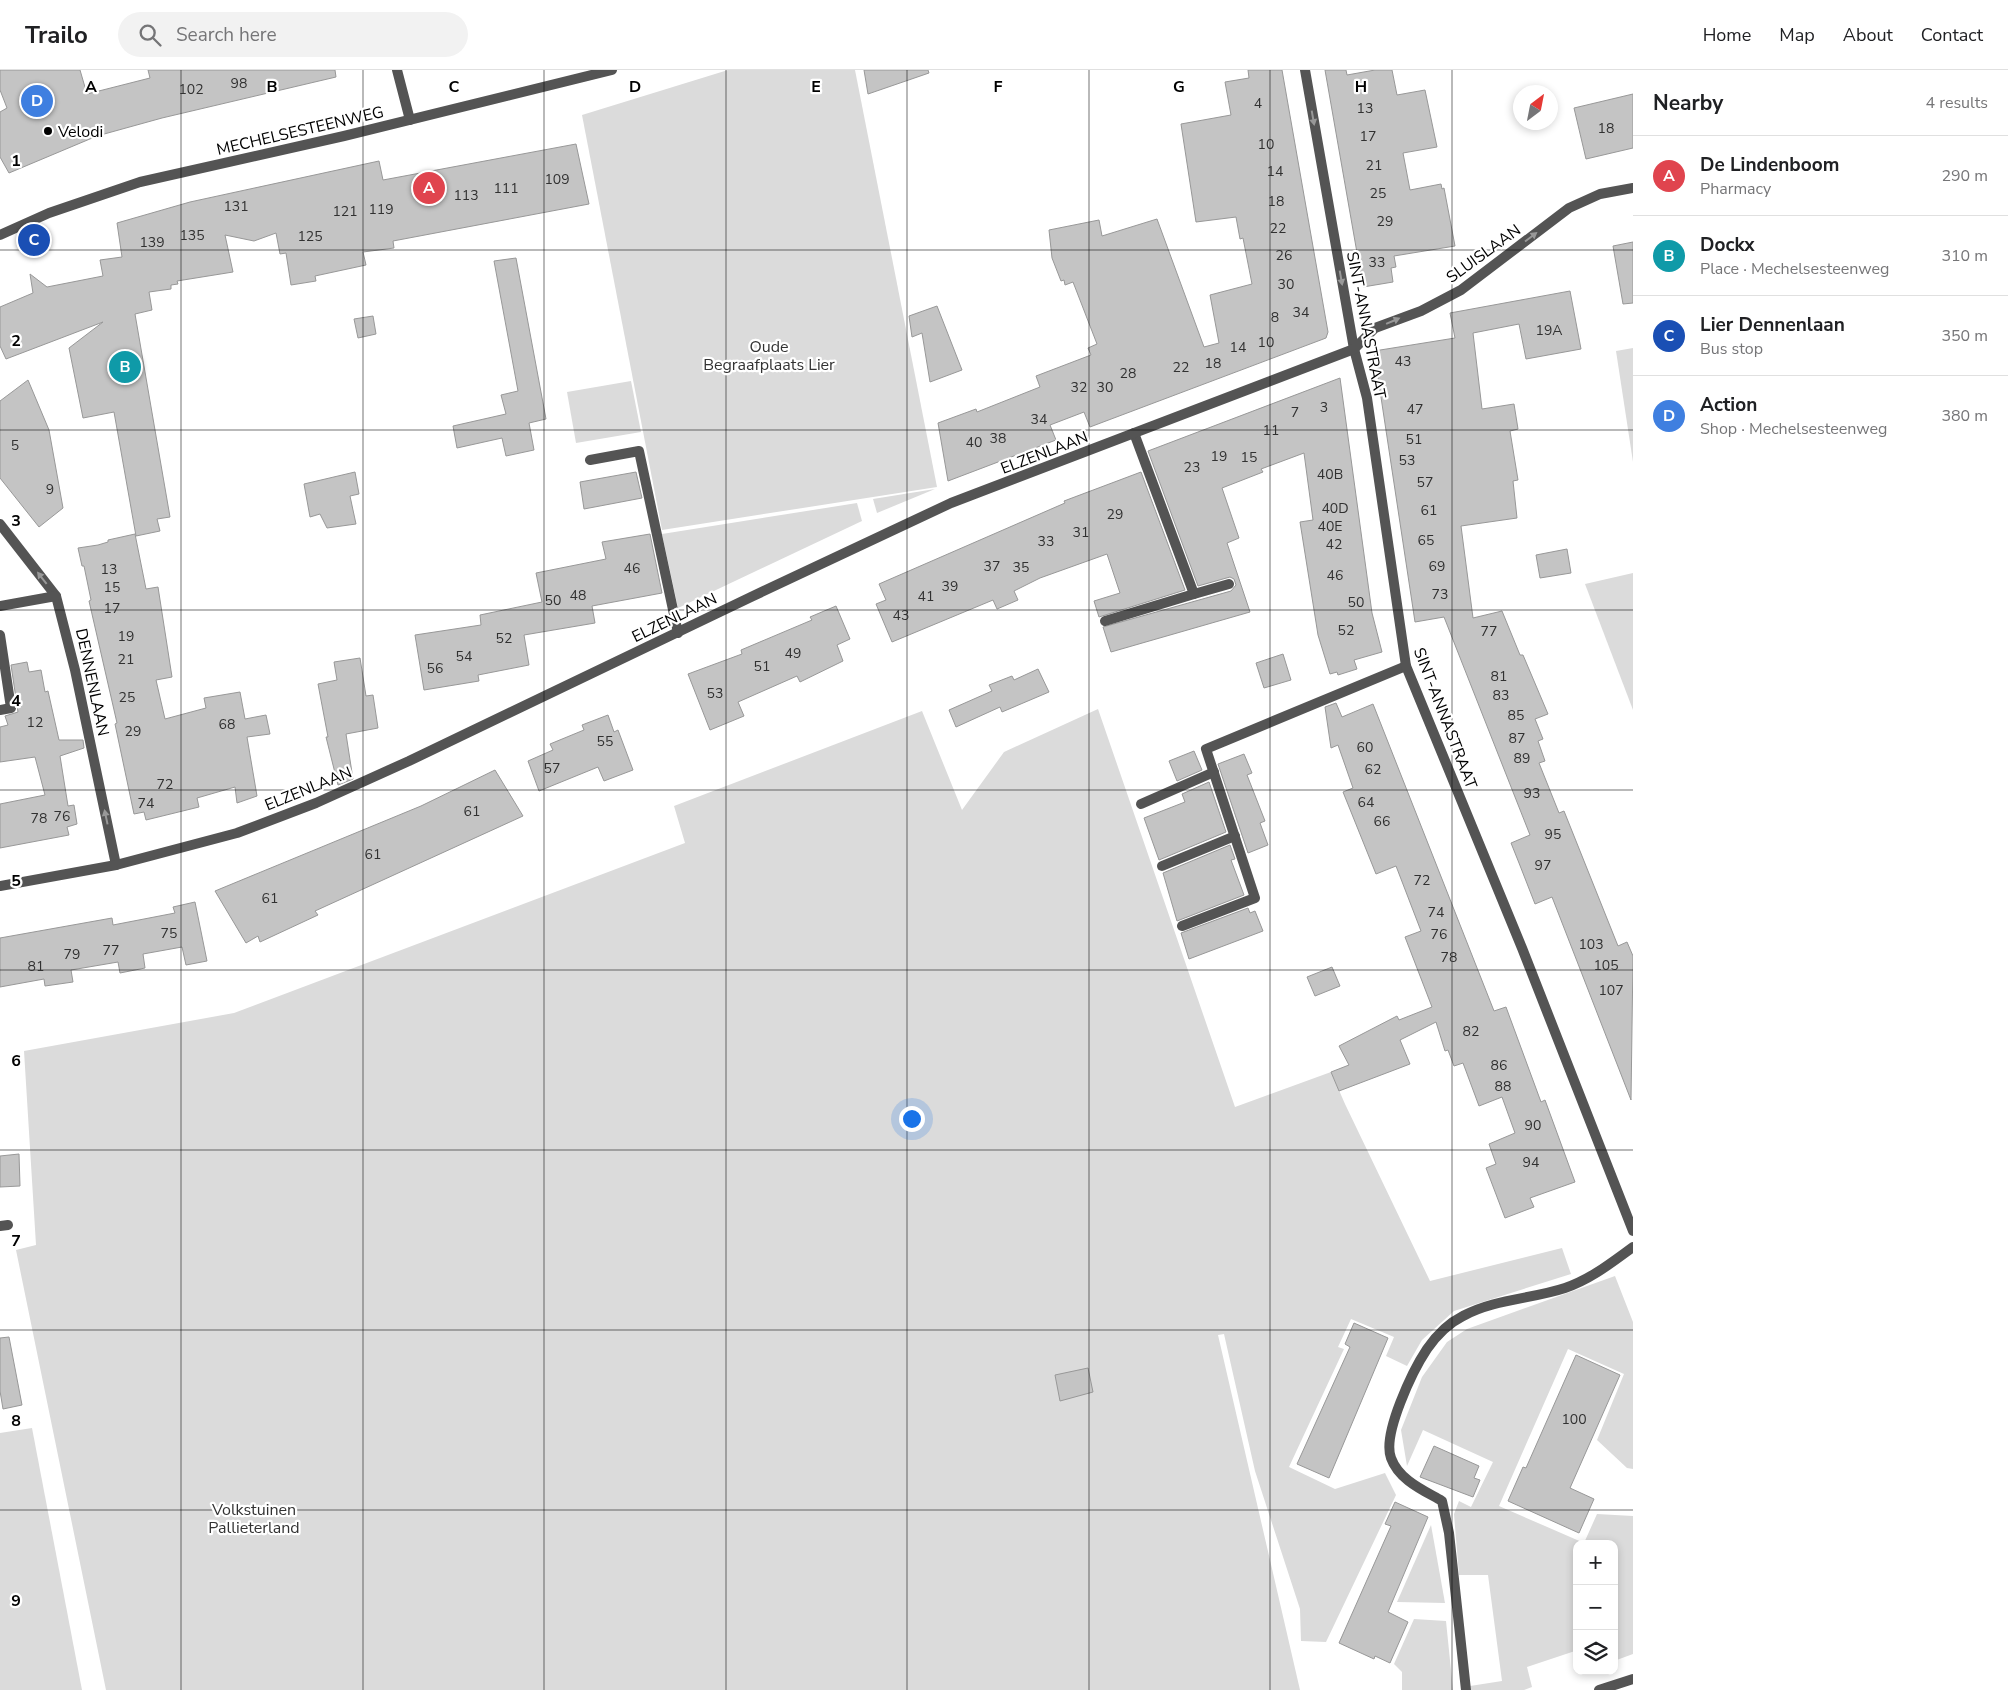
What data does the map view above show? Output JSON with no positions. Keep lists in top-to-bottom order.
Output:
{
  "streets": {
    "street": [
      "MECHELSESTEENWEG",
      "SLUISLAAN",
      "SINT-ANNASTRAAT",
      "ELZENLAAN",
      "DENNENLAAN"
    ]
  },
  "crossings": [
    ["SLUISLAAN", "SINT-ANNASTRAAT"],
    ["SLUISLAAN", "ELZENLAAN"],
    ["SINT-ANNASTRAAT", "ELZENLAAN"],
    ["ELZENLAAN", "DENNENLAAN"]
  ],
  "one_way": ["SLUISLAAN", "DENNENLAAN"],
  "parks": ["Oude Begraafplaats Lier", "Volkstuinen Pallieterland"],
  "places": ["Velodi"],
  "house_numbers": [
    "98",
    "102",
    "4",
    "13",
    "18",
    "17",
    "10",
    "21",
    "14",
    "109",
    "111",
    "25",
    "113",
    "18",
    "131",
    "119",
    "121",
    "29",
    "22",
    "135",
    "125",
    "139",
    "26",
    "33",
    "30",
    "34",
    "8",
    "19A",
    "10",
    "14",
    "43",
    "18",
    "22",
    "28",
    "32",
    "30",
    "3",
    "47",
    "7",
    "34",
    "11",
    "38",
    "51",
    "40",
    "5",
    "19",
    "15",
    "53",
    "23",
    "40B",
    "57",
    "9",
    "40D",
    "61",
    "29",
    "40E",
    "31",
    "65",
    "33",
    "42",
    "37",
    "69",
    "35",
    "46",
    "13",
    "46",
    "39",
    "15",
    "73",
    "48",
    "41",
    "50",
    "50",
    "17",
    "43",
    "52",
    "77",
    "19",
    "52",
    "49",
    "54",
    "21",
    "51",
    "56",
    "81",
    "53",
    "83",
    "25",
    "85",
    "12",
    "68",
    "29",
    "87",
    "55",
    "60",
    "89",
    "57",
    "62",
    "72",
    "93",
    "64",
    "74",
    "61",
    "76",
    "78",
    "66",
    "95",
    "61",
    "97",
    "72",
    "61",
    "74",
    "75",
    "76",
    "103",
    "77",
    "79",
    "78",
    "105",
    "81",
    "107",
    "82",
    "86",
    "88",
    "90",
    "94",
    "100"
  ],
  "north": "top right",
  "page": {
    "header": "Trailo",
    "search": "Search here",
    "nav": [
      "Home",
      "Map",
      "About",
      "Contact"
    ],
    "heading": ["Nearby", "4 results"],
    "pins": [
      "D",
      "A",
      "C",
      "B"
    ],
    "list": [
      {
        "mark": "A",
        "name": "De Lindenboom",
        "note": "Pharmacy",
        "value": "290 m"
      },
      {
        "mark": "B",
        "name": "Dockx",
        "note": "Place · Mechelsesteenweg",
        "value": "310 m"
      },
      {
        "mark": "C",
        "name": "Lier Dennenlaan",
        "note": "Bus stop",
        "value": "350 m"
      },
      {
        "mark": "D",
        "name": "Action",
        "note": "Shop · Mechelsesteenweg",
        "value": "380 m"
      }
    ],
    "map_buttons": ["+", "−"]
  },
  "grid": {
    "columns": [
      "A",
      "B",
      "C",
      "D",
      "E",
      "F",
      "G",
      "H"
    ],
    "rows": [
      "1",
      "2",
      "3",
      "4",
      "5",
      "6",
      "7",
      "8",
      "9"
    ]
  }
}
